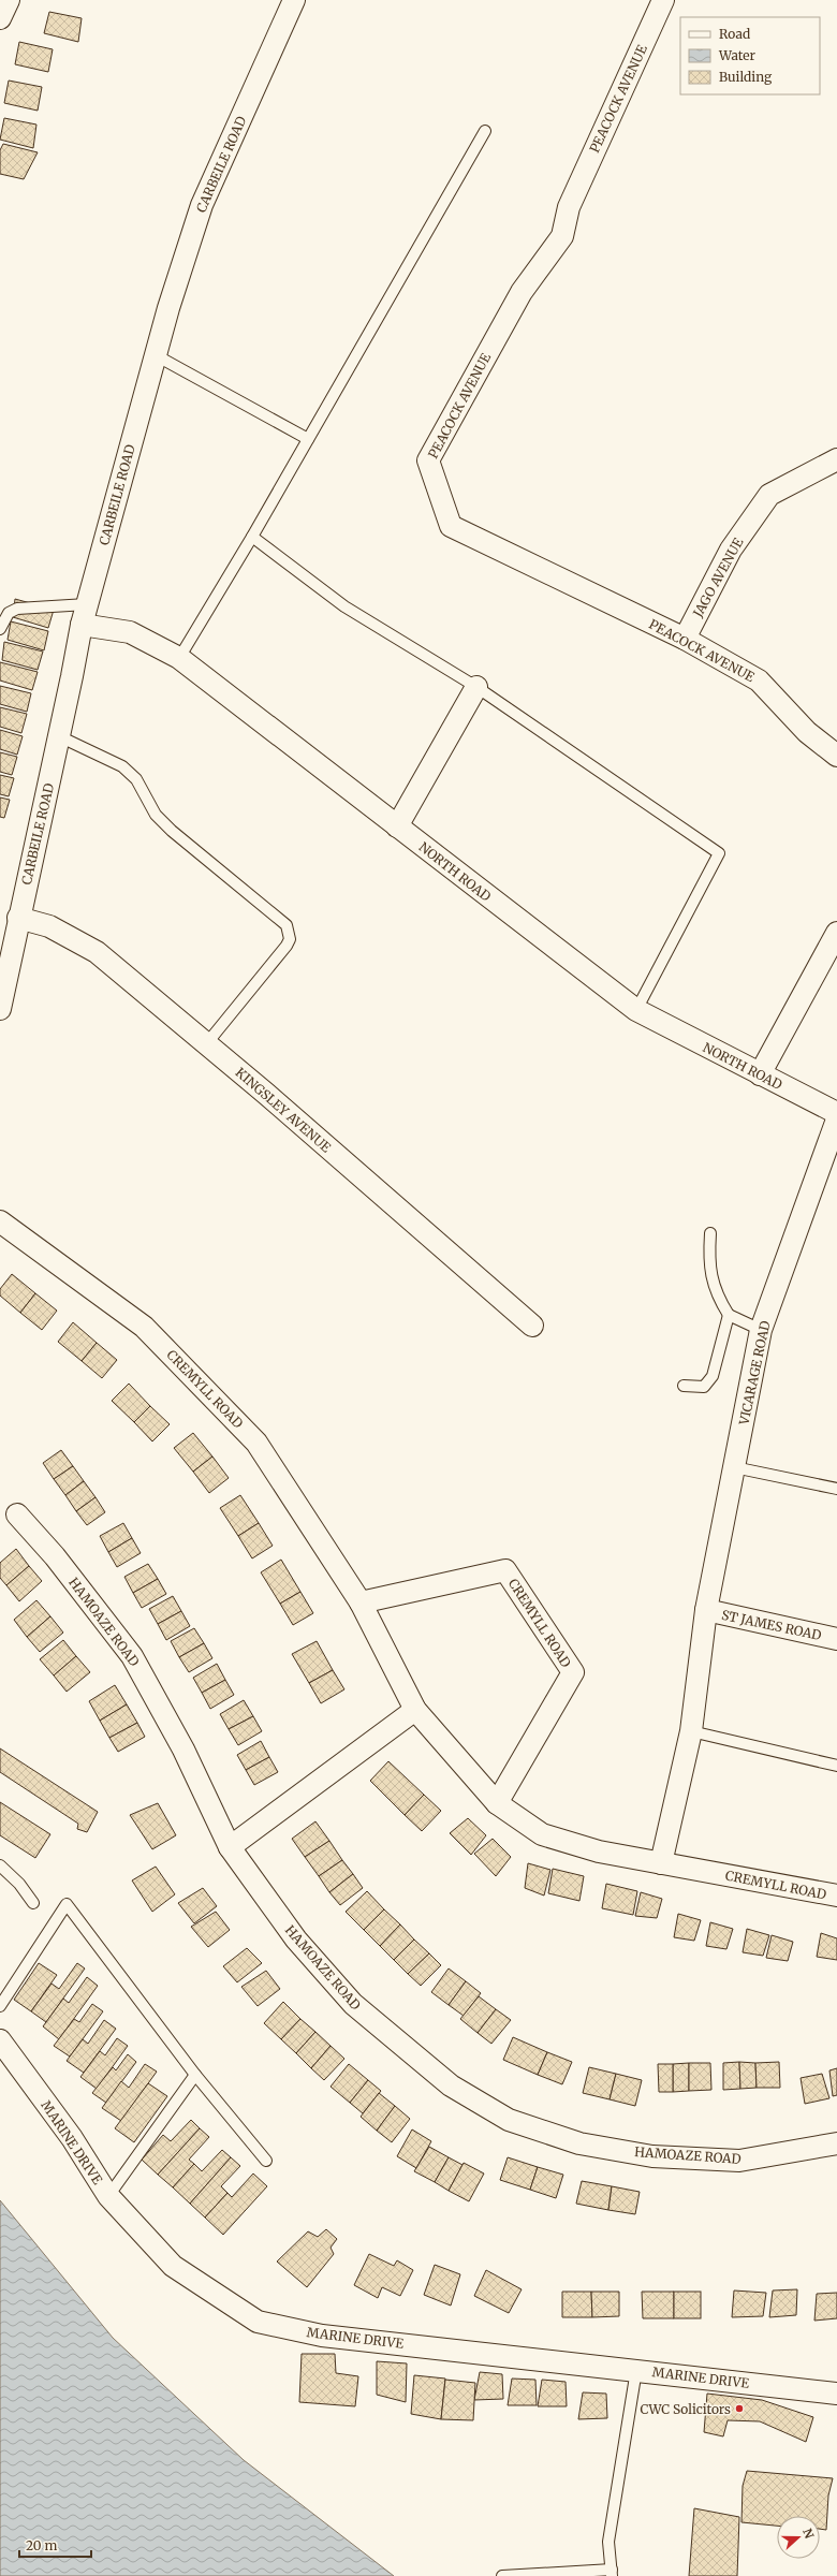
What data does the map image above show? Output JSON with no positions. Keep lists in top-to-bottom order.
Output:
{
  "streets": {
    "street": [
      "PEACOCK AVENUE",
      "CARBEILE ROAD",
      "JAGO AVENUE",
      "NORTH ROAD",
      "KINGSLEY AVENUE",
      "VICARAGE ROAD",
      "CREMYLL ROAD",
      "HAMOAZE ROAD",
      "ST JAMES ROAD",
      "MARINE DRIVE"
    ]
  },
  "crossings": [
    ["PEACOCK AVENUE", "JAGO AVENUE"],
    ["CARBEILE ROAD", "NORTH ROAD"],
    ["CARBEILE ROAD", "KINGSLEY AVENUE"],
    ["VICARAGE ROAD", "CREMYLL ROAD"],
    ["VICARAGE ROAD", "ST JAMES ROAD"]
  ],
  "places": ["CWC Solicitors"],
  "legend": ["Road", "Water", "Building"],
  "scale_bar": "20 m",
  "north": "right"
}
